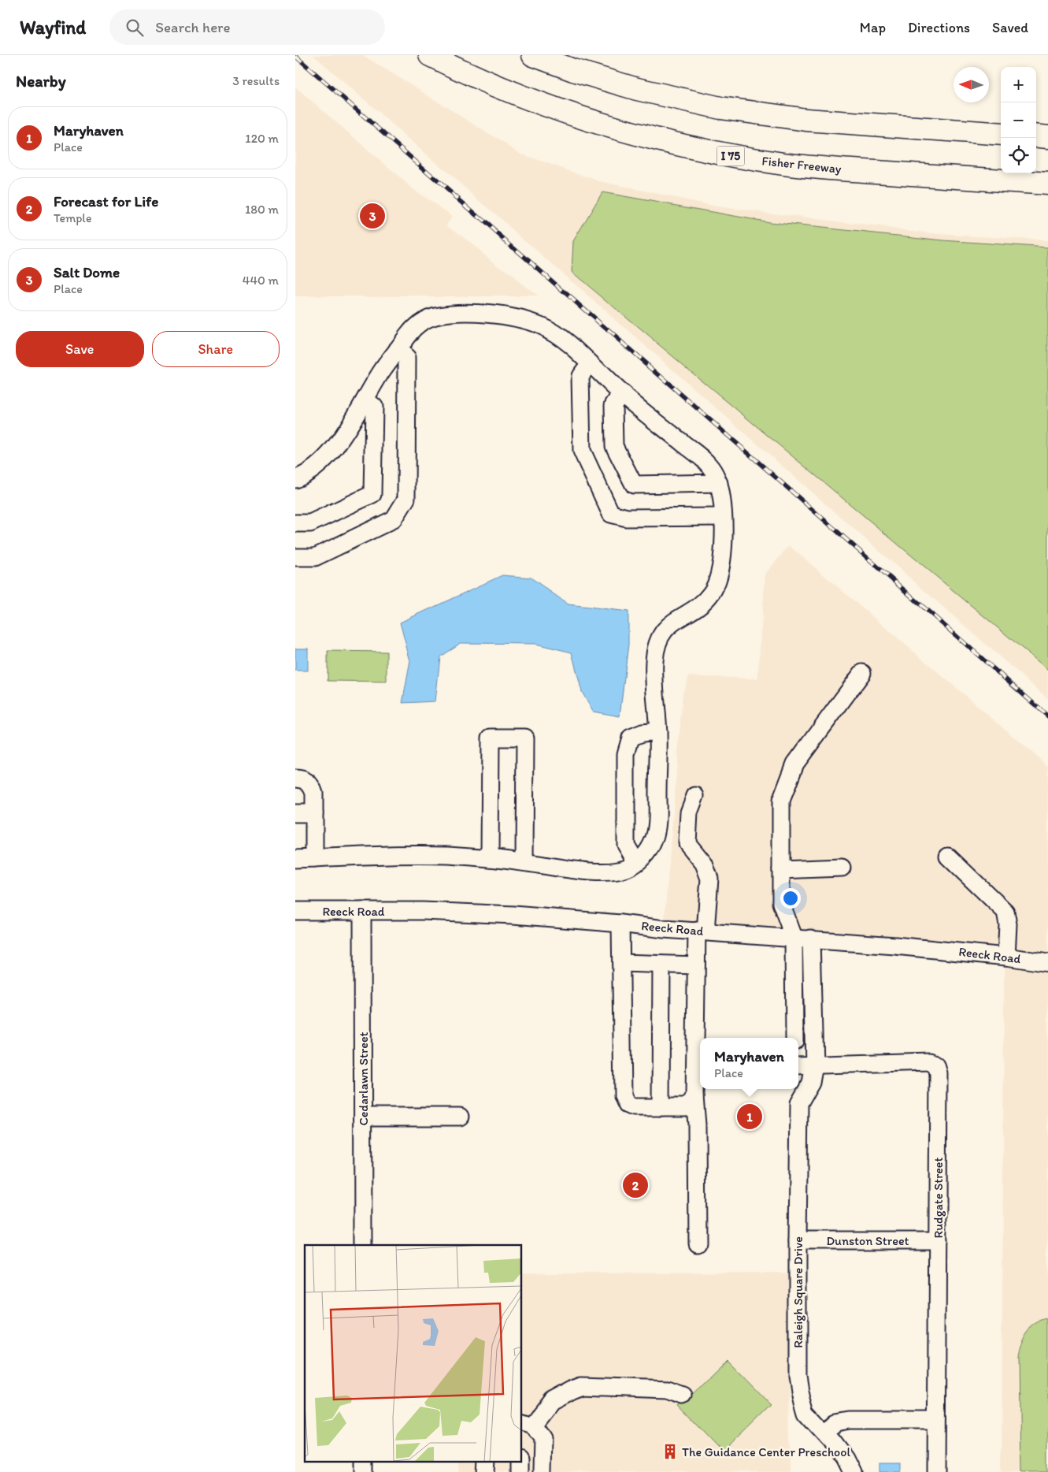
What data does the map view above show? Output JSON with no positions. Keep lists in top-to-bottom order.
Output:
{
  "streets": {
    "highway": ["I 75", "Fisher Freeway"],
    "street": [
      "Reeck Road",
      "Cedarlawn Street",
      "Rudgate Street",
      "Dunston Street",
      "Raleigh Square Drive"
    ]
  },
  "crossings": [
    ["Reeck Road", "Cedarlawn Street"],
    ["Reeck Road", "Raleigh Square Drive"],
    ["Rudgate Street", "Dunston Street"],
    ["Rudgate Street", "Raleigh Square Drive"],
    ["Dunston Street", "Raleigh Square Drive"]
  ],
  "places": {
    "building": ["The Guidance Center Preschool"]
  },
  "north": "left",
  "page": {
    "header": "Wayfind",
    "search": "Search here",
    "nav": ["Map", "Directions", "Saved"],
    "heading": ["Nearby", "3 results"],
    "map_buttons": ["+", "−"],
    "list": [
      {
        "mark": "1",
        "name": "Maryhaven",
        "note": "Place",
        "value": "120 m"
      },
      {
        "mark": "2",
        "name": "Forecast for Life",
        "note": "Temple",
        "value": "180 m"
      },
      {
        "mark": "3",
        "name": "Salt Dome",
        "note": "Place",
        "value": "440 m"
      }
    ],
    "pins": ["3", "1", "2"],
    "buttons": ["Save", "Share"],
    "popup": ["Maryhaven", "Place"]
  }
}
